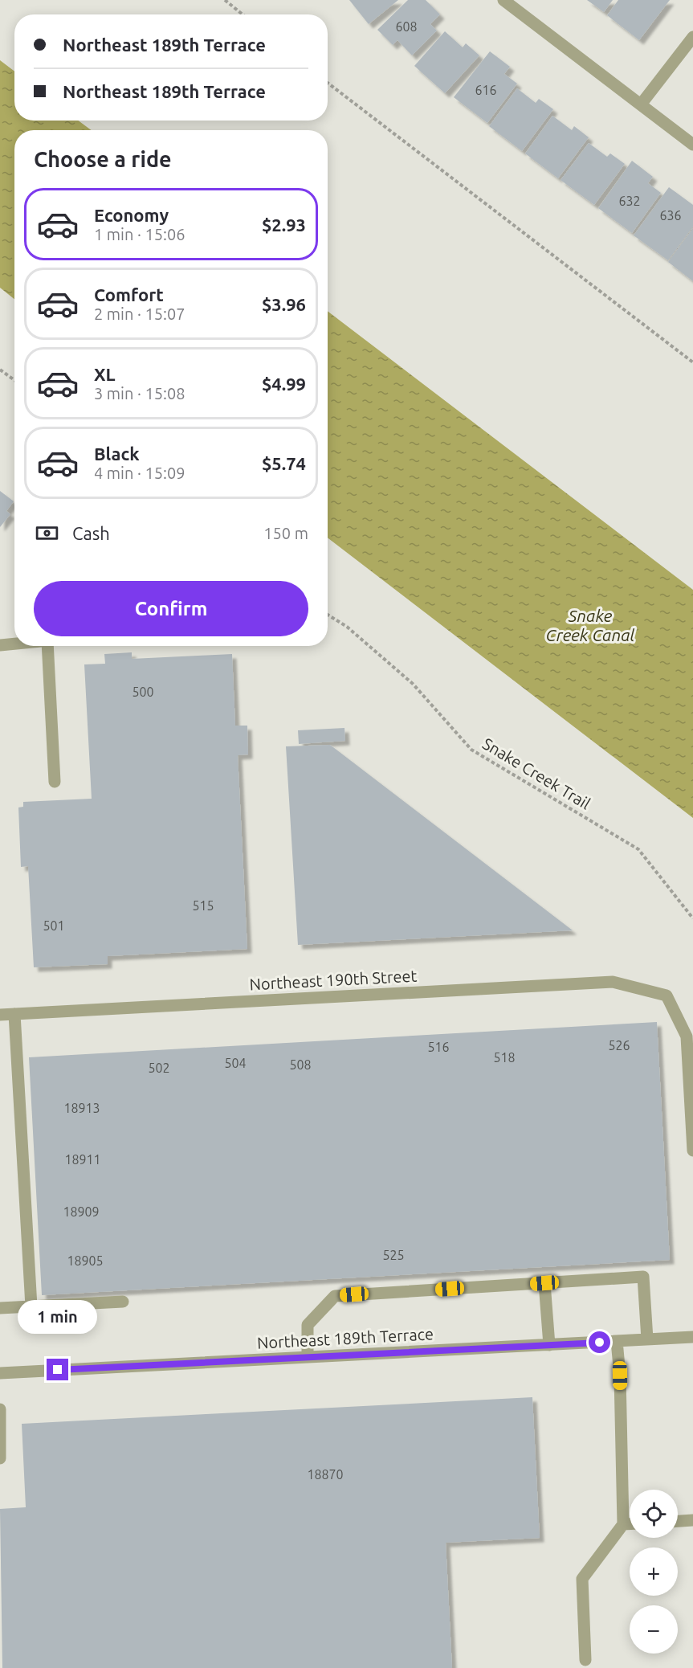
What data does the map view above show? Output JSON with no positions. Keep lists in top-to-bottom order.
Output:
{
  "streets": {
    "street": ["Northeast 190th Street", "Northeast 189th Terrace"],
    "path": ["Snake Creek Trail"]
  },
  "water": ["Snake Creek Canal"],
  "house_numbers": [
    "608",
    "616",
    "632",
    "636",
    "500",
    "515",
    "501",
    "526",
    "516",
    "518",
    "504",
    "508",
    "502",
    "18913",
    "18911",
    "18909",
    "525",
    "18905",
    "18870"
  ],
  "page": {
    "banner": ["Northeast 189th Terrace", "Northeast 189th Terrace"],
    "heading": "Choose a ride",
    "list": [
      {
        "name": "Economy",
        "note": "1 min · 15:06",
        "value": "$2.93"
      },
      {
        "name": "Comfort",
        "note": "2 min · 15:07",
        "value": "$3.96"
      },
      {
        "name": "XL",
        "note": "3 min · 15:08",
        "value": "$4.99"
      },
      {
        "name": "Black",
        "note": "4 min · 15:09",
        "value": "$5.74"
      }
    ],
    "pay": ["Cash", "150 m"],
    "buttons": "Confirm",
    "bubble": "1 min",
    "map_buttons": ["+", "−"]
  }
}
